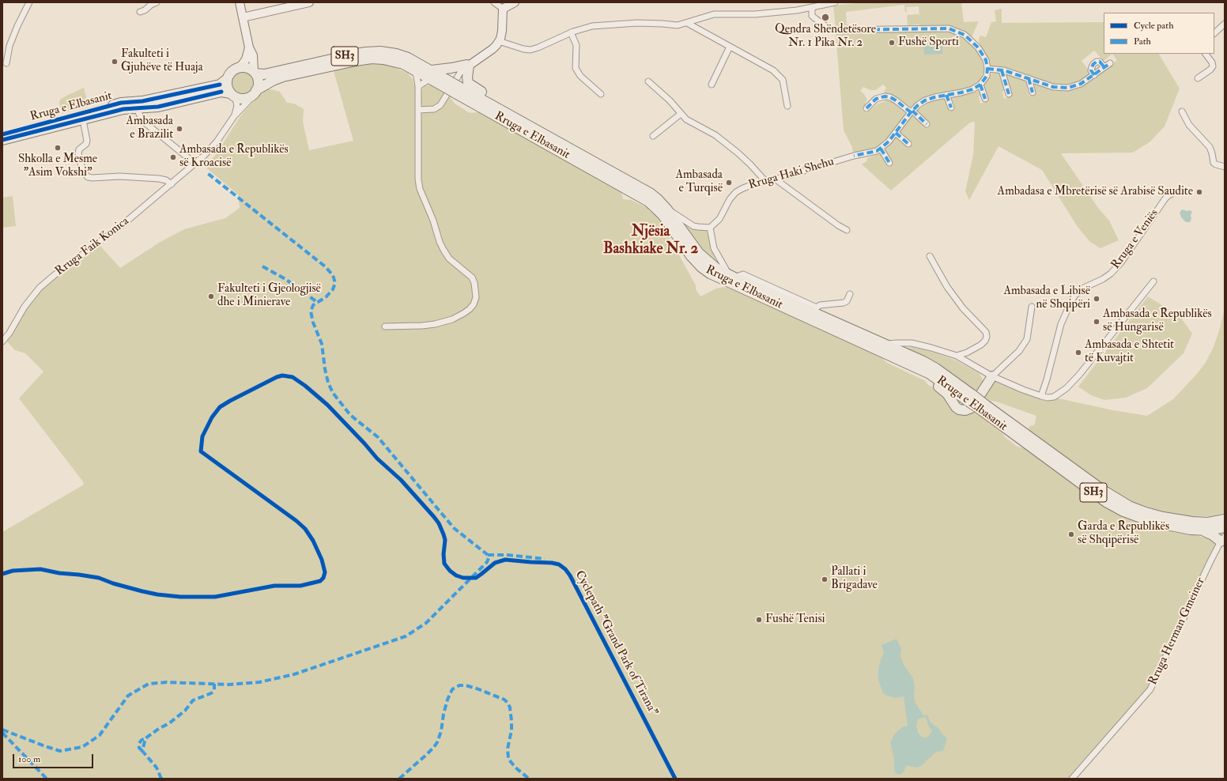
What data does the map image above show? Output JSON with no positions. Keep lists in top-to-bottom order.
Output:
{
  "streets": {
    "main road": ["SH3", "Rruga e Elbasanit"],
    "street": [
      "Rruga Haki Shehu",
      "Rruga e Veniës",
      "Rruga Faik Konica",
      "Rruga Herman Gmeiner"
    ],
    "cycle path": ["Cyclepath \"Grand Park of Tirana\""]
  },
  "crossings": [
    ["SH3", "Rruga e Elbasanit"],
    ["SH3", "Rruga Faik Konica"],
    ["Rruga e Elbasanit", "Rruga Faik Konica"]
  ],
  "districts": ["Njësia Bashkiake Nr. 2"],
  "places": [
    "Qendra Shëndetësore Nr. 1 Pika Nr. 2",
    "Fushë Sporti",
    "Fakulteti i Gjuhëve të Huaja",
    "Ambasada e Brazilit",
    "Shkolla e Mesme \"Asim Vokshi\"",
    "Ambasada e Republikës së Kroacisë",
    "Ambasada e Turqisë",
    "Ambadasa e Mbretërisë së Arabisë Saudite",
    "Fakulteti i Gjeologjisë dhe i Minierave",
    "Ambasada e Libisë në Shqipëri",
    "Ambasada e Republikës së Hungarisë",
    "Ambasada e Shtetit të Kuvajtit",
    "Garda e Republikës së Shqipërisë",
    "Pallati i Brigadave",
    "Fushë Tenisi"
  ],
  "legend": ["Cycle path", "Path"],
  "scale_bar": "100 m"
}
